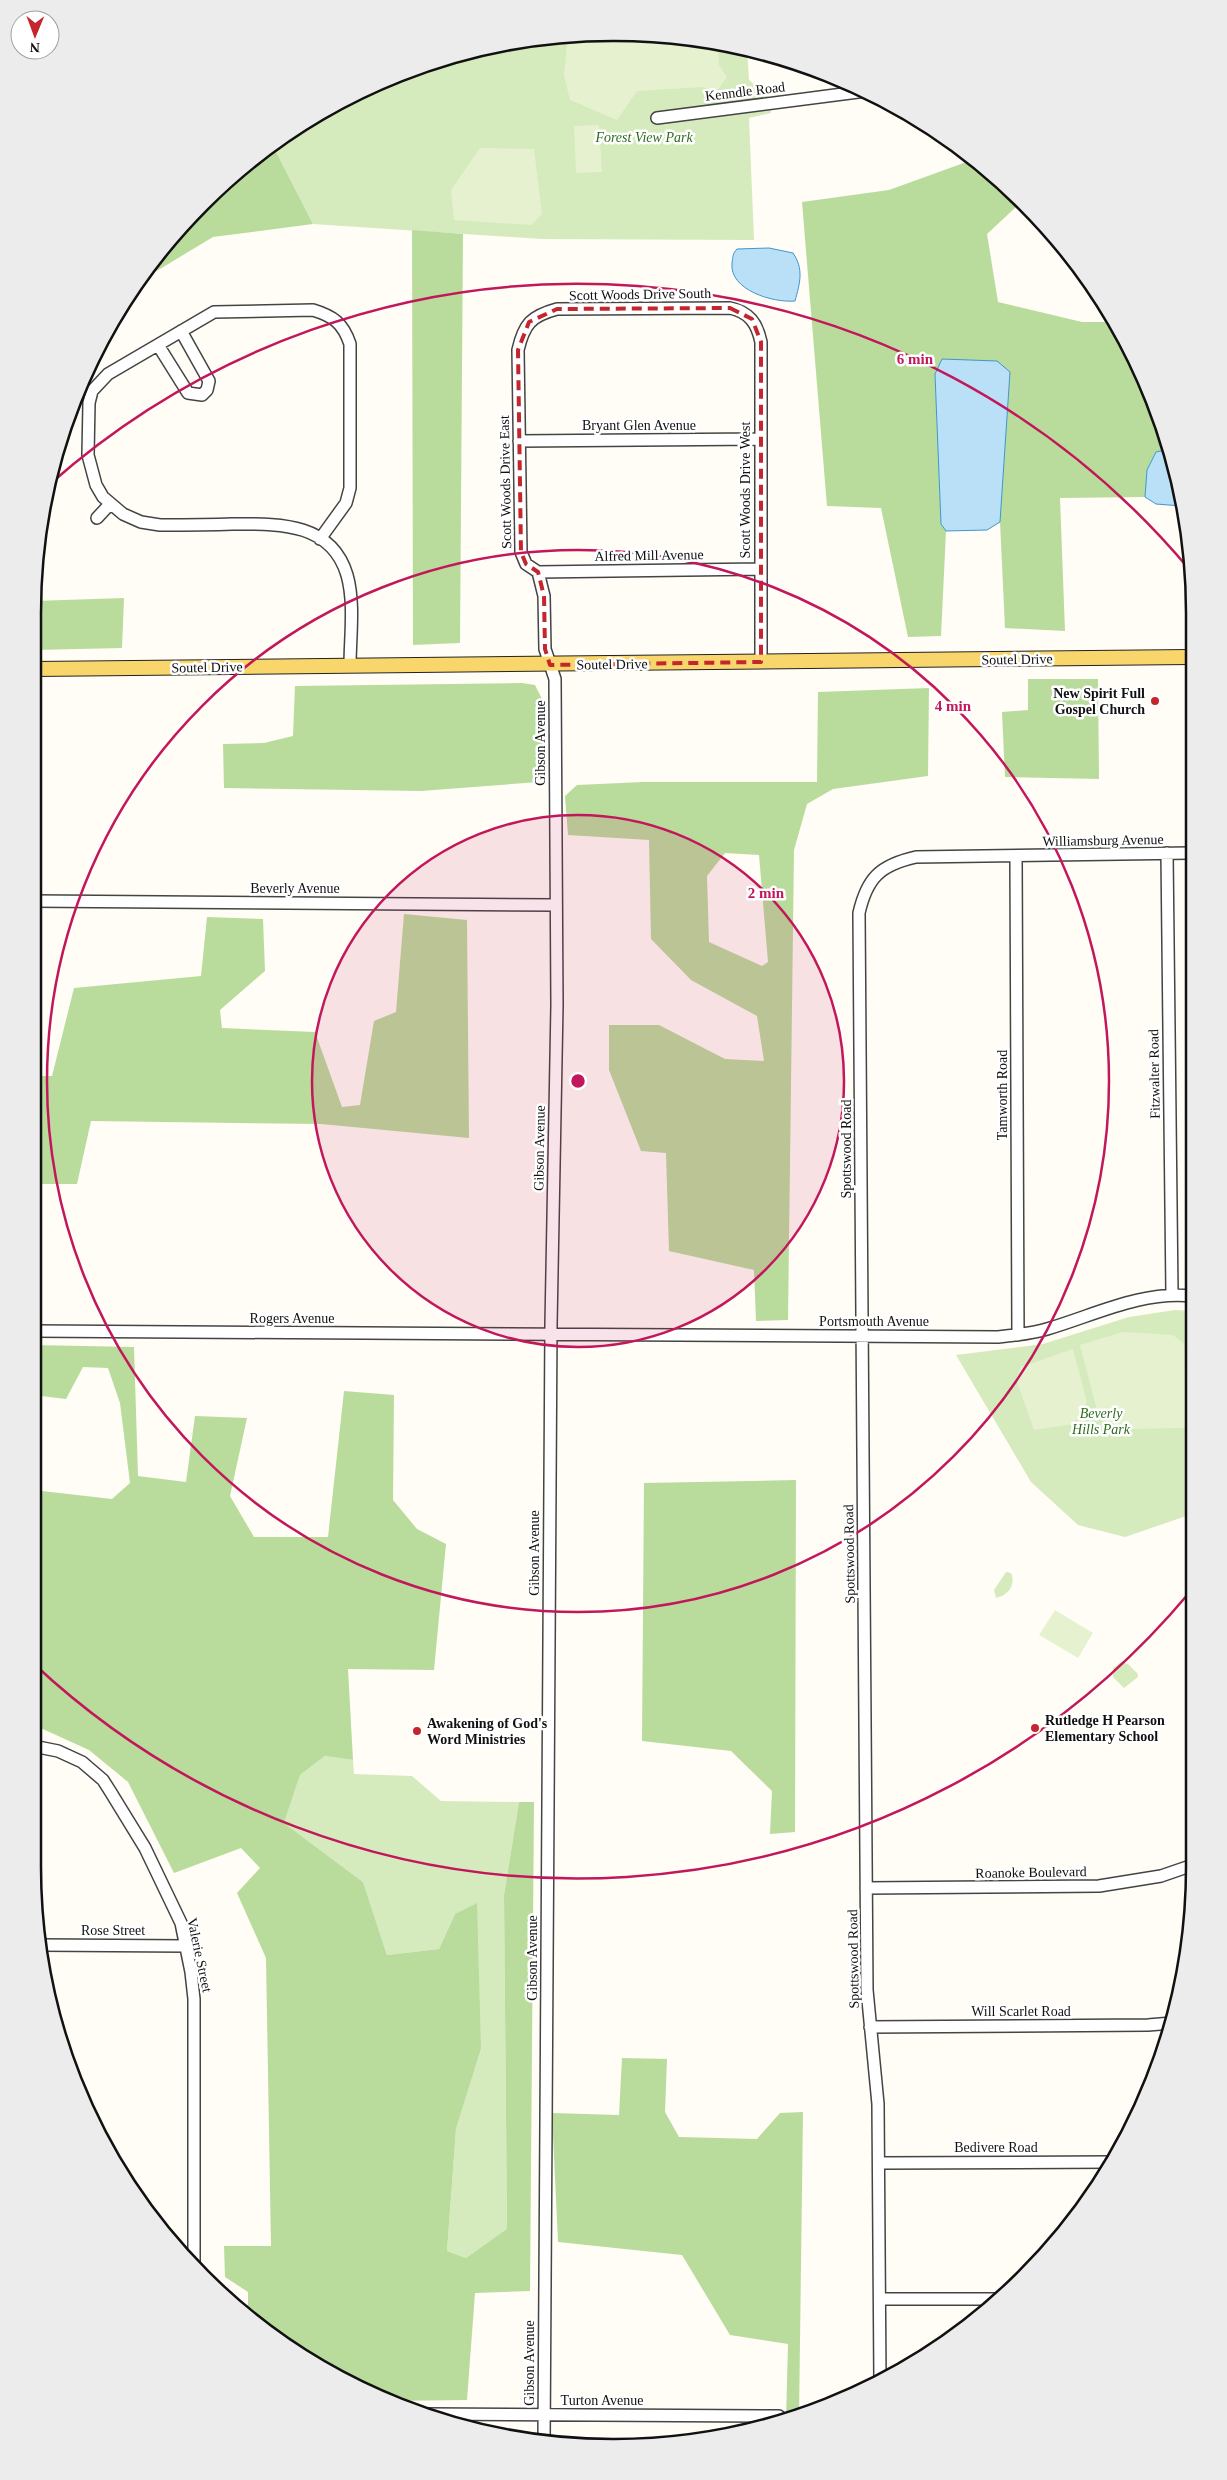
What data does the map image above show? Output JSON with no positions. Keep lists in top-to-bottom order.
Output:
{
  "streets": {
    "main road": ["Soutel Drive"],
    "street": [
      "Kenndle Road",
      "Scott Woods Drive South",
      "Bryant Glen Avenue",
      "Scott Woods Drive East",
      "Scott Woods Drive West",
      "Alfred Mill Avenue",
      "Gibson Avenue",
      "Williamsburg Avenue",
      "Beverly Avenue",
      "Fitzwalter Road",
      "Tamworth Road",
      "Spottswood Road",
      "Rogers Avenue",
      "Portsmouth Avenue",
      "Roanoke Boulevard",
      "Rose Street",
      "Valerie Street",
      "Will Scarlet Road",
      "Bedivere Road",
      "Turton Avenue"
    ]
  },
  "crossings": [
    ["Scott Woods Drive South", "Scott Woods Drive East"],
    ["Scott Woods Drive South", "Scott Woods Drive West"],
    ["Bryant Glen Avenue", "Scott Woods Drive East"],
    ["Bryant Glen Avenue", "Scott Woods Drive West"],
    ["Scott Woods Drive East", "Alfred Mill Avenue"],
    ["Scott Woods Drive East", "Soutel Drive"],
    ["Scott Woods Drive East", "Gibson Avenue"],
    ["Scott Woods Drive West", "Alfred Mill Avenue"],
    ["Scott Woods Drive West", "Soutel Drive"],
    ["Soutel Drive", "Gibson Avenue"],
    ["Gibson Avenue", "Beverly Avenue"],
    ["Gibson Avenue", "Rogers Avenue"],
    ["Gibson Avenue", "Portsmouth Avenue"],
    ["Gibson Avenue", "Turton Avenue"],
    ["Williamsburg Avenue", "Fitzwalter Road"],
    ["Williamsburg Avenue", "Tamworth Road"],
    ["Williamsburg Avenue", "Spottswood Road"],
    ["Fitzwalter Road", "Portsmouth Avenue"],
    ["Tamworth Road", "Spottswood Road"],
    ["Tamworth Road", "Portsmouth Avenue"],
    ["Spottswood Road", "Portsmouth Avenue"],
    ["Spottswood Road", "Roanoke Boulevard"],
    ["Spottswood Road", "Will Scarlet Road"],
    ["Spottswood Road", "Bedivere Road"],
    ["Rogers Avenue", "Portsmouth Avenue"],
    ["Rose Street", "Valerie Street"]
  ],
  "parks": ["Forest View Park", "Beverly Hills Park"],
  "places": ["New Spirit Full Gospel Church", "Rutledge H Pearson Elementary School", "Awakening of God's Word Ministries"],
  "north": "bottom",
  "rings": ["6 min", "4 min", "2 min"]
}
